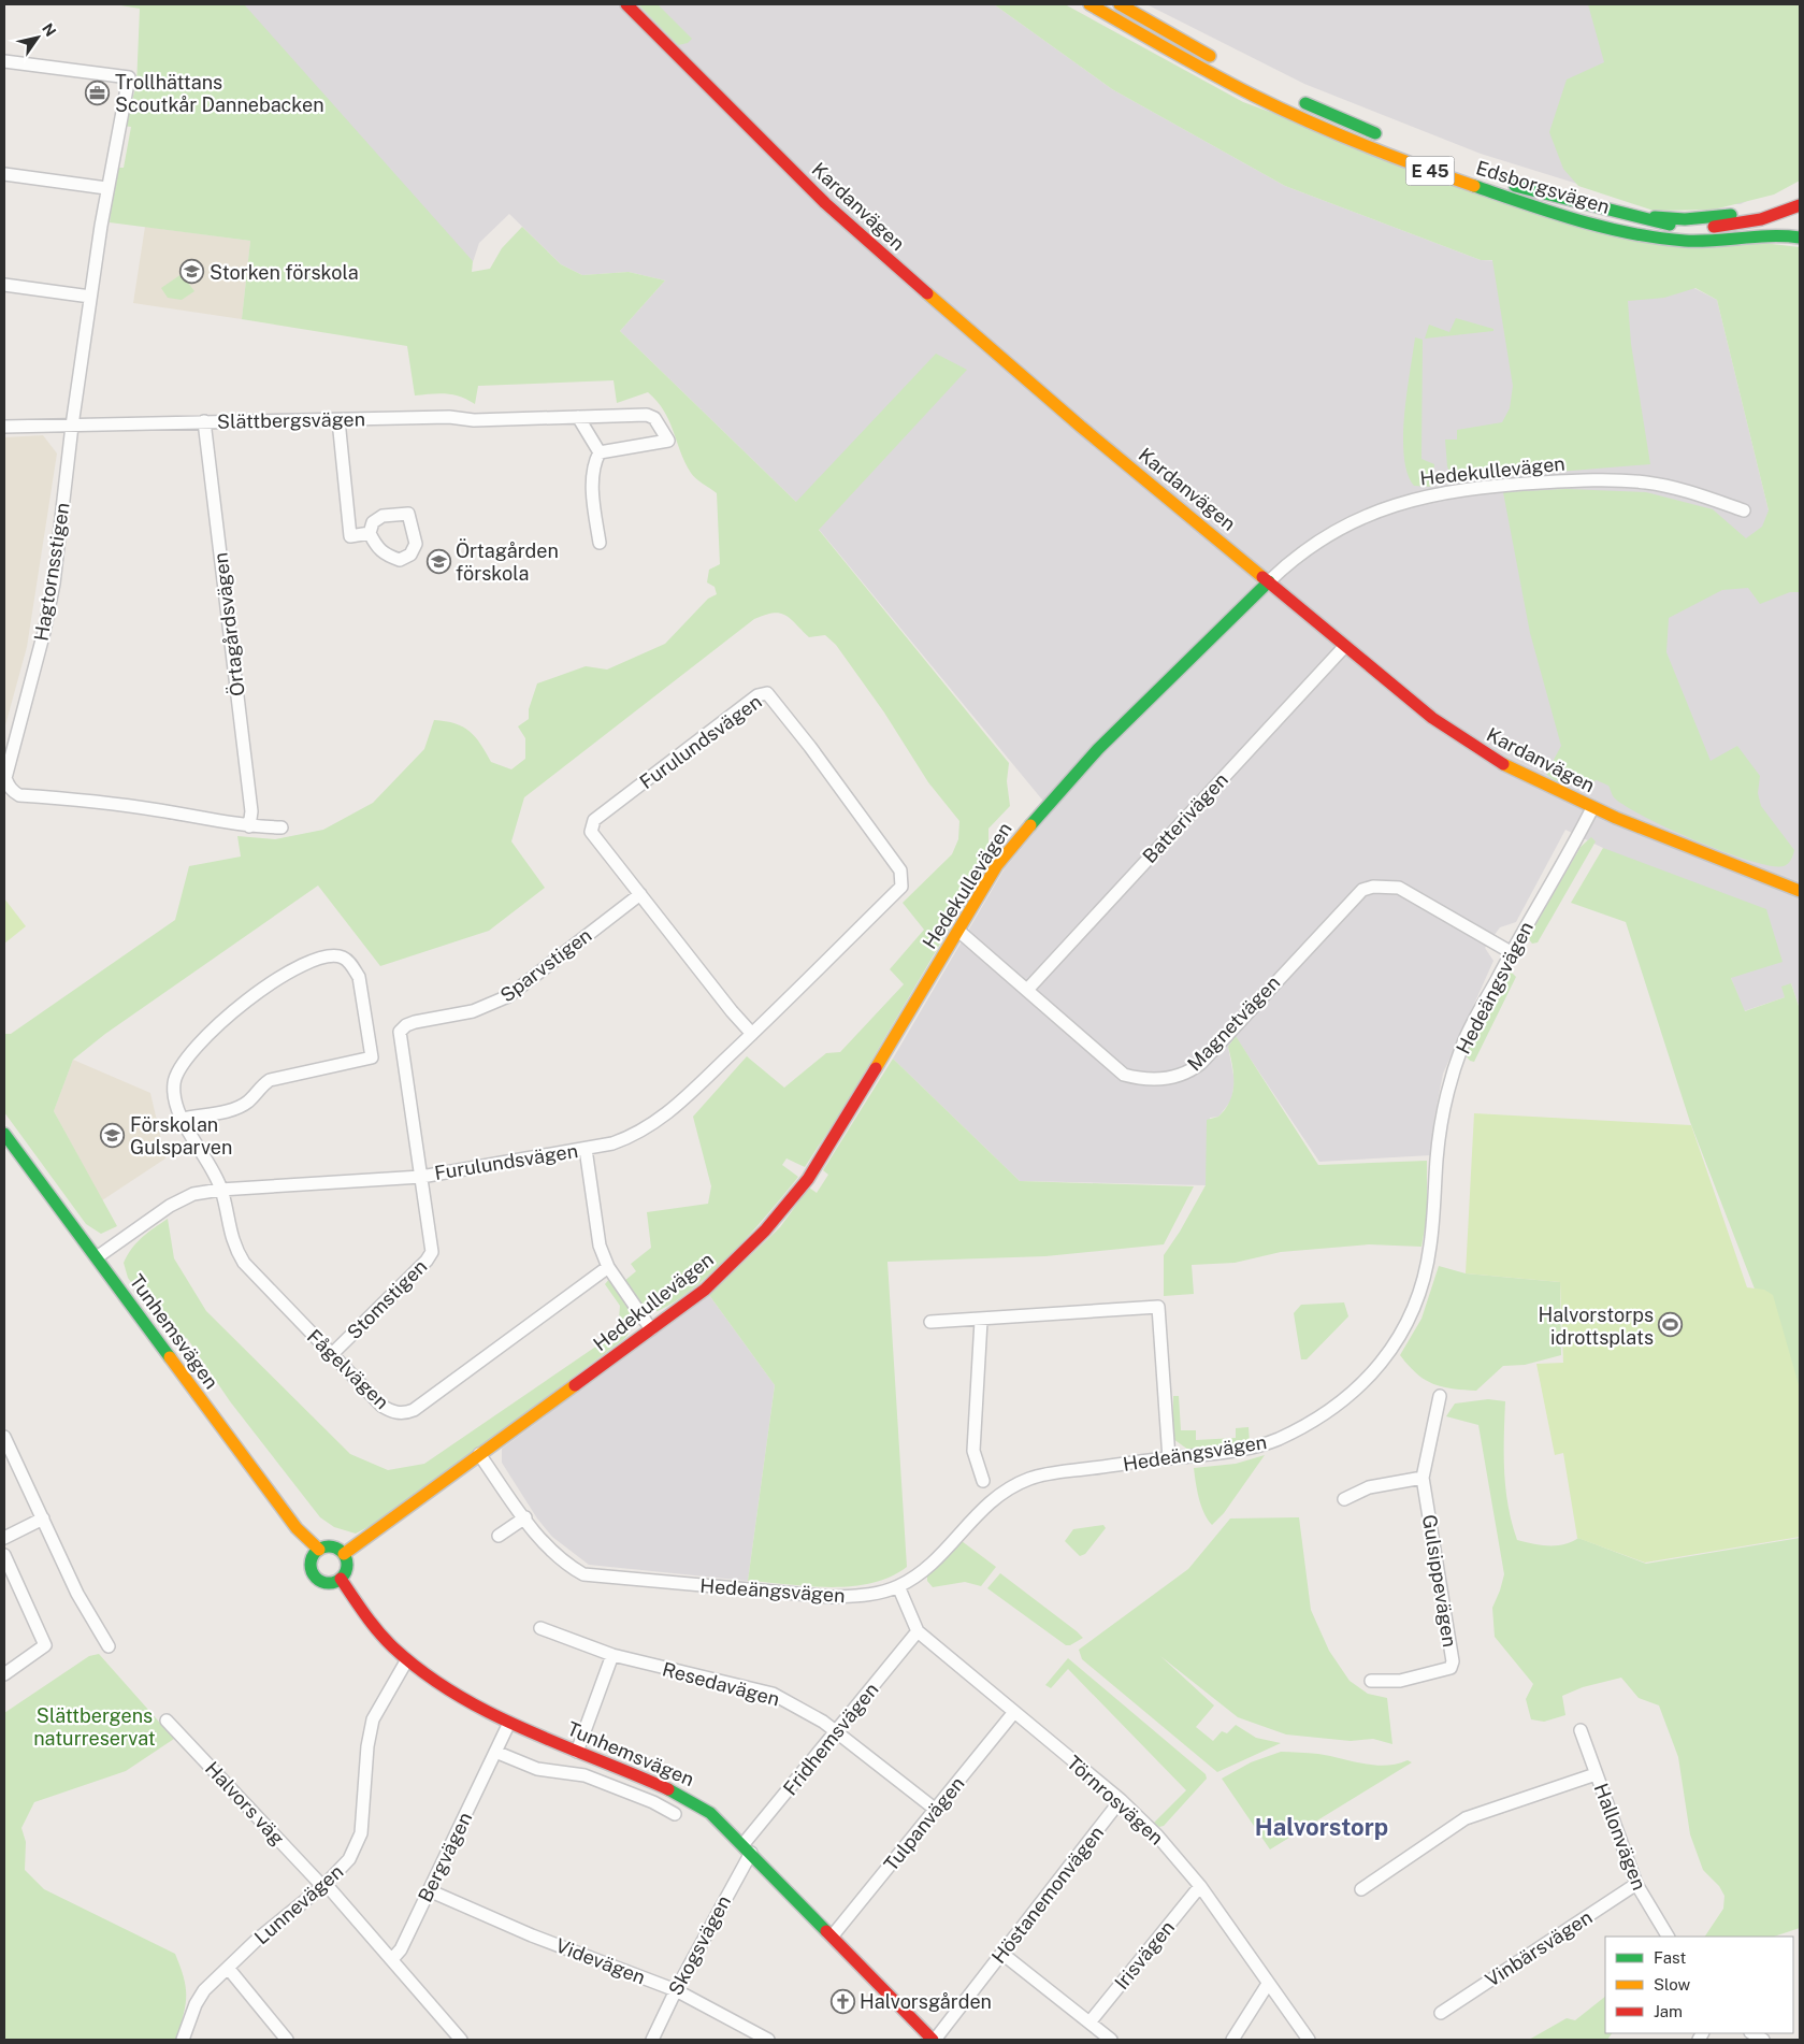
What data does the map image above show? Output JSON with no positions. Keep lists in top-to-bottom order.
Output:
{
  "streets": {
    "main road": [
      "E 45",
      "Edsborgsvägen",
      "Kardanvägen",
      "Hedekullevägen",
      "Tunhemsvägen"
    ],
    "street": [
      "Slättbergsvägen",
      "Hagtornsstigen",
      "Örtagårdsvägen",
      "Furulundsvägen",
      "Batterivägen",
      "Sparvstigen",
      "Hedeängsvägen",
      "Magnetvägen",
      "Stomstigen",
      "Fågelvägen",
      "Gulsippevägen",
      "Resedavägen",
      "Fridhemsvägen",
      "Törnrosvägen",
      "Halvors väg",
      "Tulpanvägen",
      "Hallonvägen",
      "Bergvägen",
      "Höstanemonvägen",
      "Lunnevägen",
      "Skogsvägen",
      "Vinbärsvägen",
      "Irisvägen",
      "Videvägen"
    ]
  },
  "crossings": [
    ["E 45", "Edsborgsvägen"],
    ["Kardanvägen", "Hedekullevägen"],
    ["Kardanvägen", "Batterivägen"],
    ["Kardanvägen", "Hedeängsvägen"],
    ["Slättbergsvägen", "Hagtornsstigen"],
    ["Slättbergsvägen", "Örtagårdsvägen"],
    ["Hedekullevägen", "Hedeängsvägen"],
    ["Hedekullevägen", "Magnetvägen"],
    ["Hedekullevägen", "Tunhemsvägen"],
    ["Hagtornsstigen", "Örtagårdsvägen"],
    ["Furulundsvägen", "Sparvstigen"],
    ["Furulundsvägen", "Stomstigen"],
    ["Furulundsvägen", "Tunhemsvägen"],
    ["Furulundsvägen", "Fågelvägen"],
    ["Batterivägen", "Magnetvägen"],
    ["Sparvstigen", "Stomstigen"],
    ["Hedeängsvägen", "Magnetvägen"],
    ["Hedeängsvägen", "Törnrosvägen"],
    ["Stomstigen", "Fågelvägen"],
    ["Tunhemsvägen", "Fridhemsvägen"],
    ["Tunhemsvägen", "Tulpanvägen"],
    ["Tunhemsvägen", "Bergvägen"],
    ["Tunhemsvägen", "Höstanemonvägen"],
    ["Tunhemsvägen", "Lunnevägen"],
    ["Tunhemsvägen", "Skogsvägen"],
    ["Resedavägen", "Fridhemsvägen"],
    ["Resedavägen", "Tulpanvägen"],
    ["Fridhemsvägen", "Törnrosvägen"],
    ["Fridhemsvägen", "Skogsvägen"],
    ["Törnrosvägen", "Tulpanvägen"],
    ["Törnrosvägen", "Höstanemonvägen"],
    ["Törnrosvägen", "Irisvägen"],
    ["Halvors väg", "Bergvägen"],
    ["Halvors väg", "Lunnevägen"],
    ["Hallonvägen", "Vinbärsvägen"],
    ["Bergvägen", "Videvägen"],
    ["Skogsvägen", "Videvägen"]
  ],
  "districts": ["Halvorstorp"],
  "parks": ["Slättbergens naturreservat"],
  "places": {
    "office": ["Trollhättans Scoutkår Dannebacken"],
    "school or university": ["Storken förskola", "Örtagården förskola", "Förskolan Gulsparven"],
    "sports": ["Halvorstorps idrottsplats"],
    "church": ["Halvorsgården"]
  },
  "legend": ["Fast", "Slow", "Jam"],
  "north": "top right"
}
